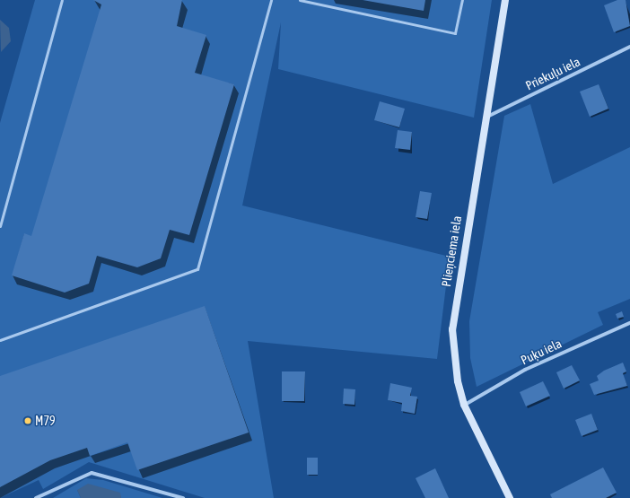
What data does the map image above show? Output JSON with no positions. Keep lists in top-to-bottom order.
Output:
{
  "streets": {
    "main road": ["Plieņciema iela"],
    "street": ["Priekuļu iela", "Puķu iela"]
  },
  "crossings": [
    ["Priekuļu iela", "Plieņciema iela"],
    ["Plieņciema iela", "Puķu iela"]
  ],
  "places": ["M79"]
}
